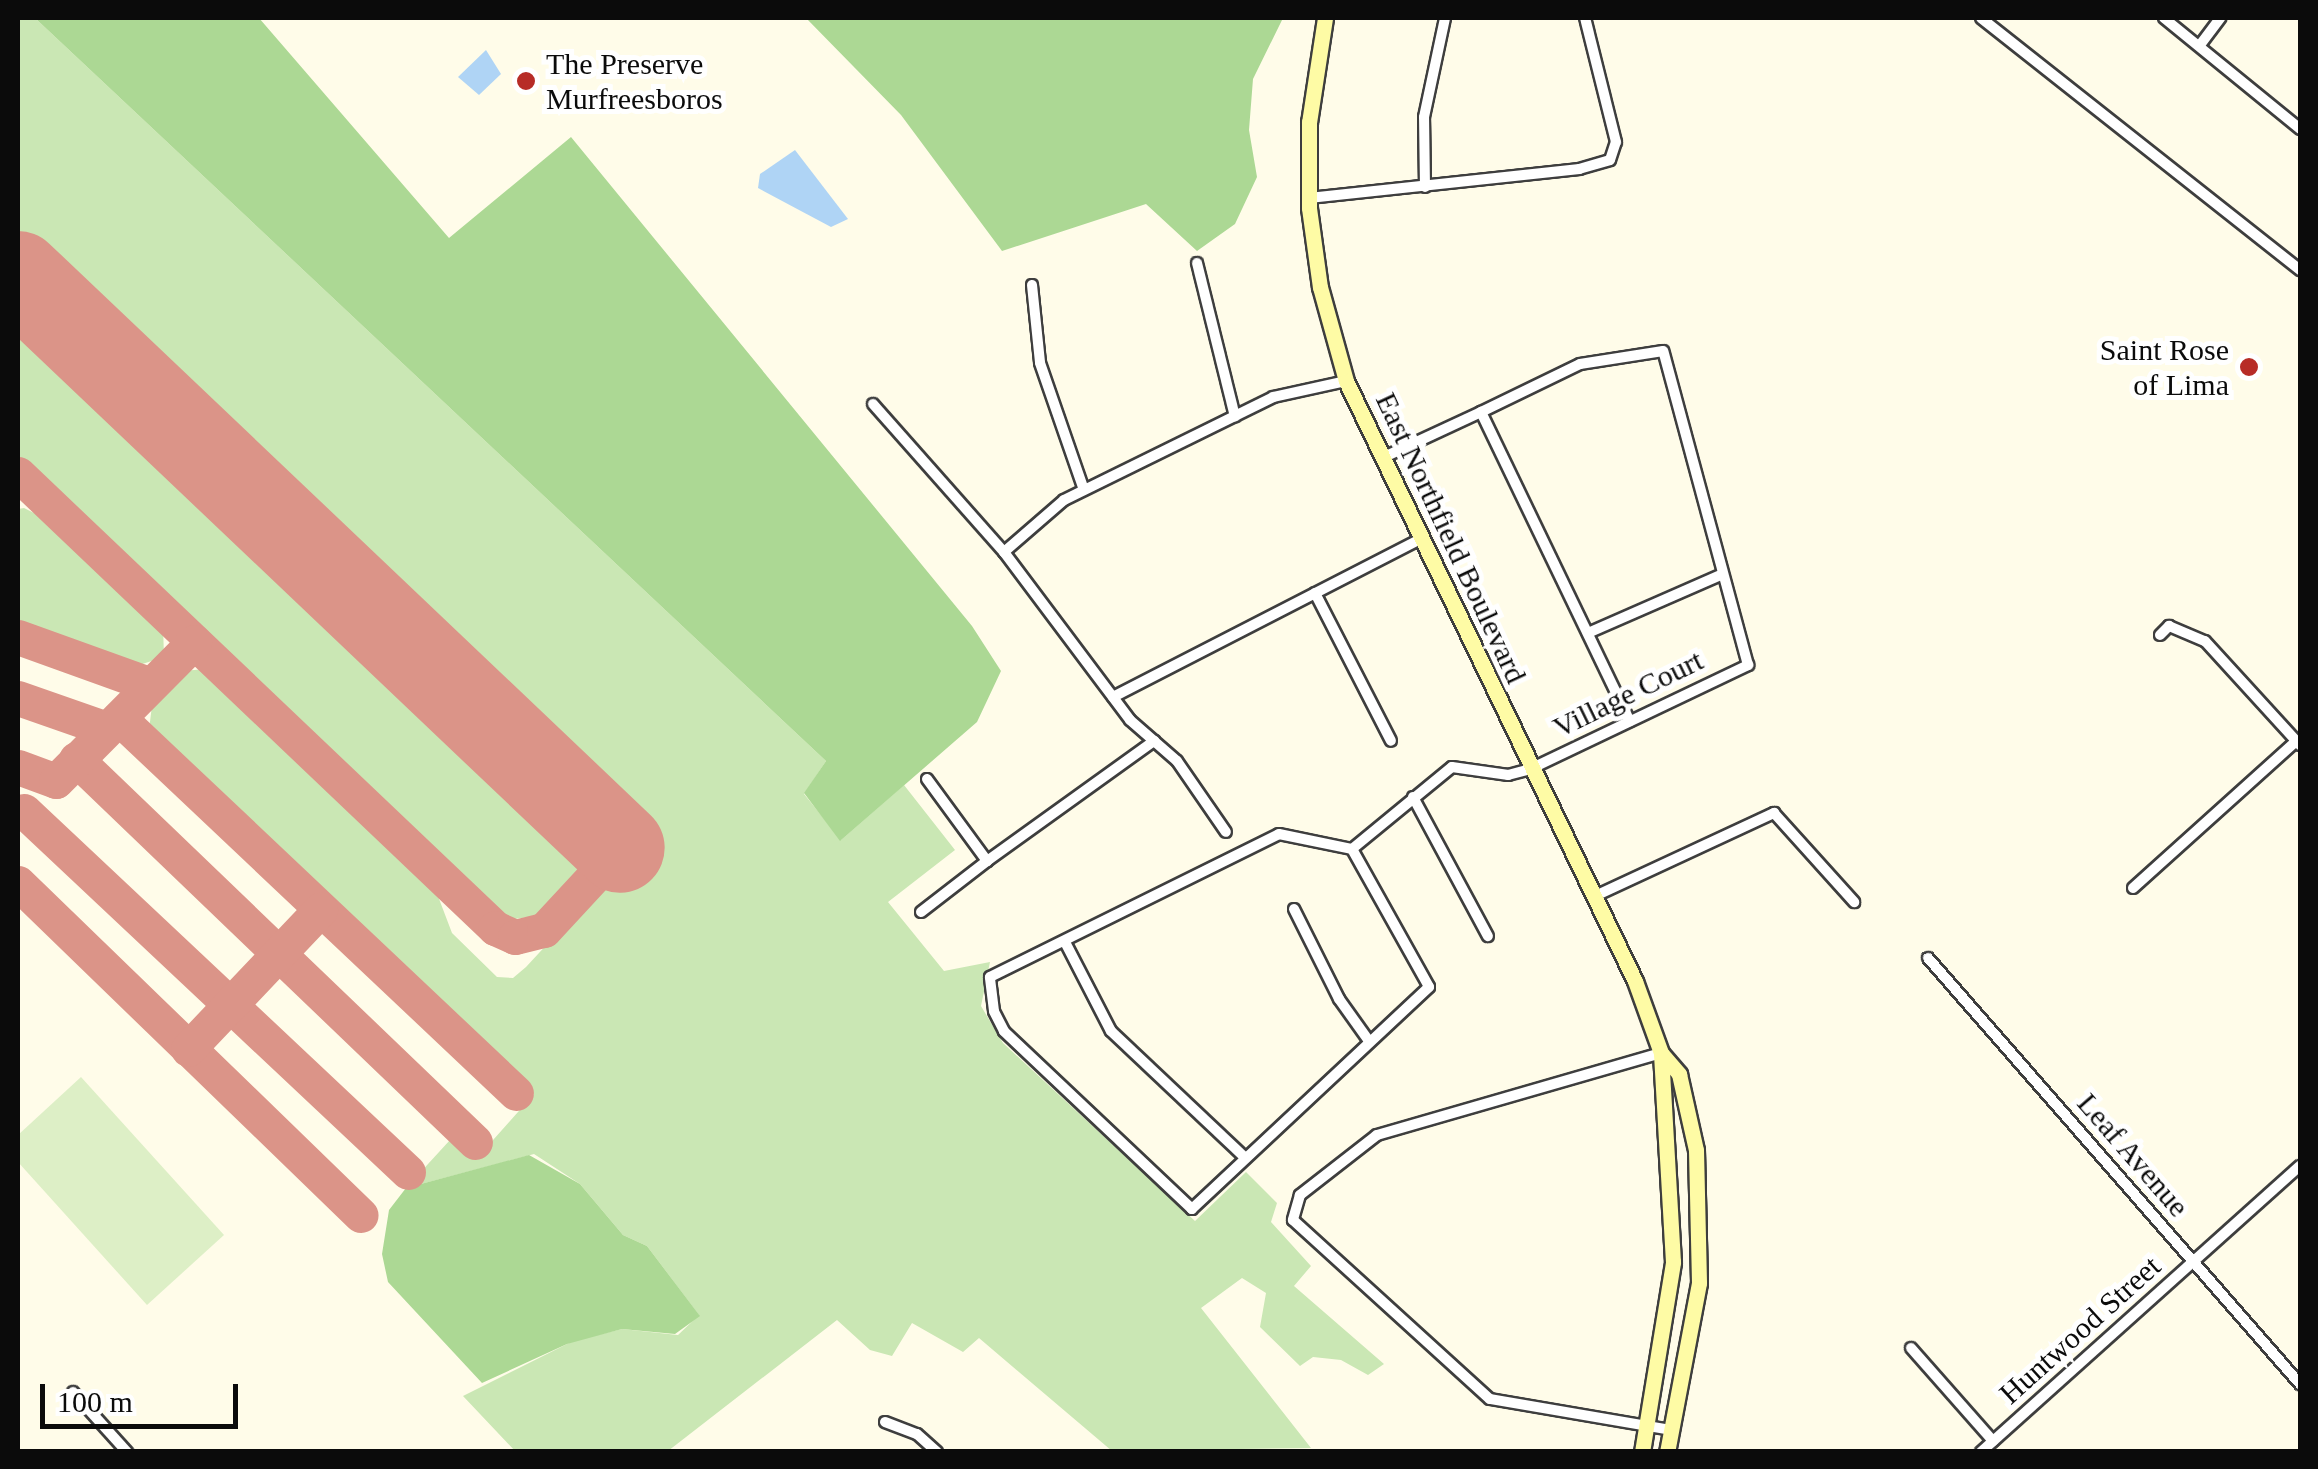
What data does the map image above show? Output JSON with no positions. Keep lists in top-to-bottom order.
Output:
{
  "streets": {
    "main road": ["East Northfield Boulevard"],
    "street": ["Village Court", "Leaf Avenue", "Huntwood Street"]
  },
  "crossings": [
    ["East Northfield Boulevard", "Village Court"],
    ["Leaf Avenue", "Huntwood Street"]
  ],
  "places": ["The Preserve Murfreesboros", "Saint Rose of Lima"],
  "scale_bar": "100 m"
}
